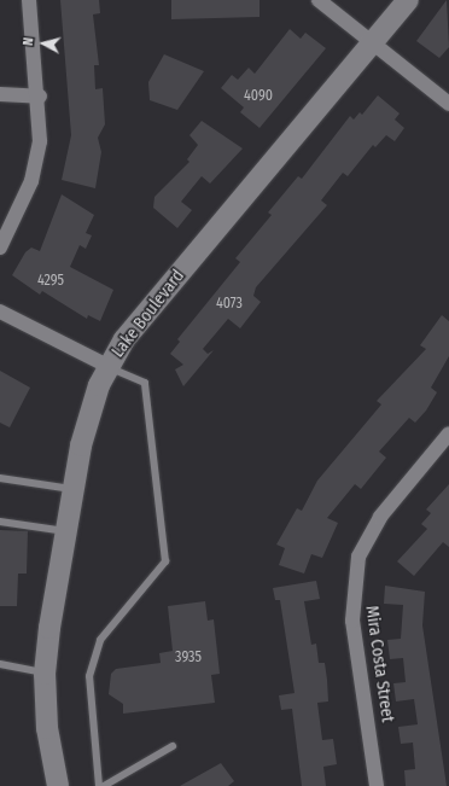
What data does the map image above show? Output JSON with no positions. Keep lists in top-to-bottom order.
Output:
{
  "streets": {
    "main road": ["Lake Boulevard"],
    "street": ["Mira Costa Street"]
  },
  "house_numbers": [
    "4090",
    "4295",
    "4073",
    "3935"
  ],
  "north": "left"
}
